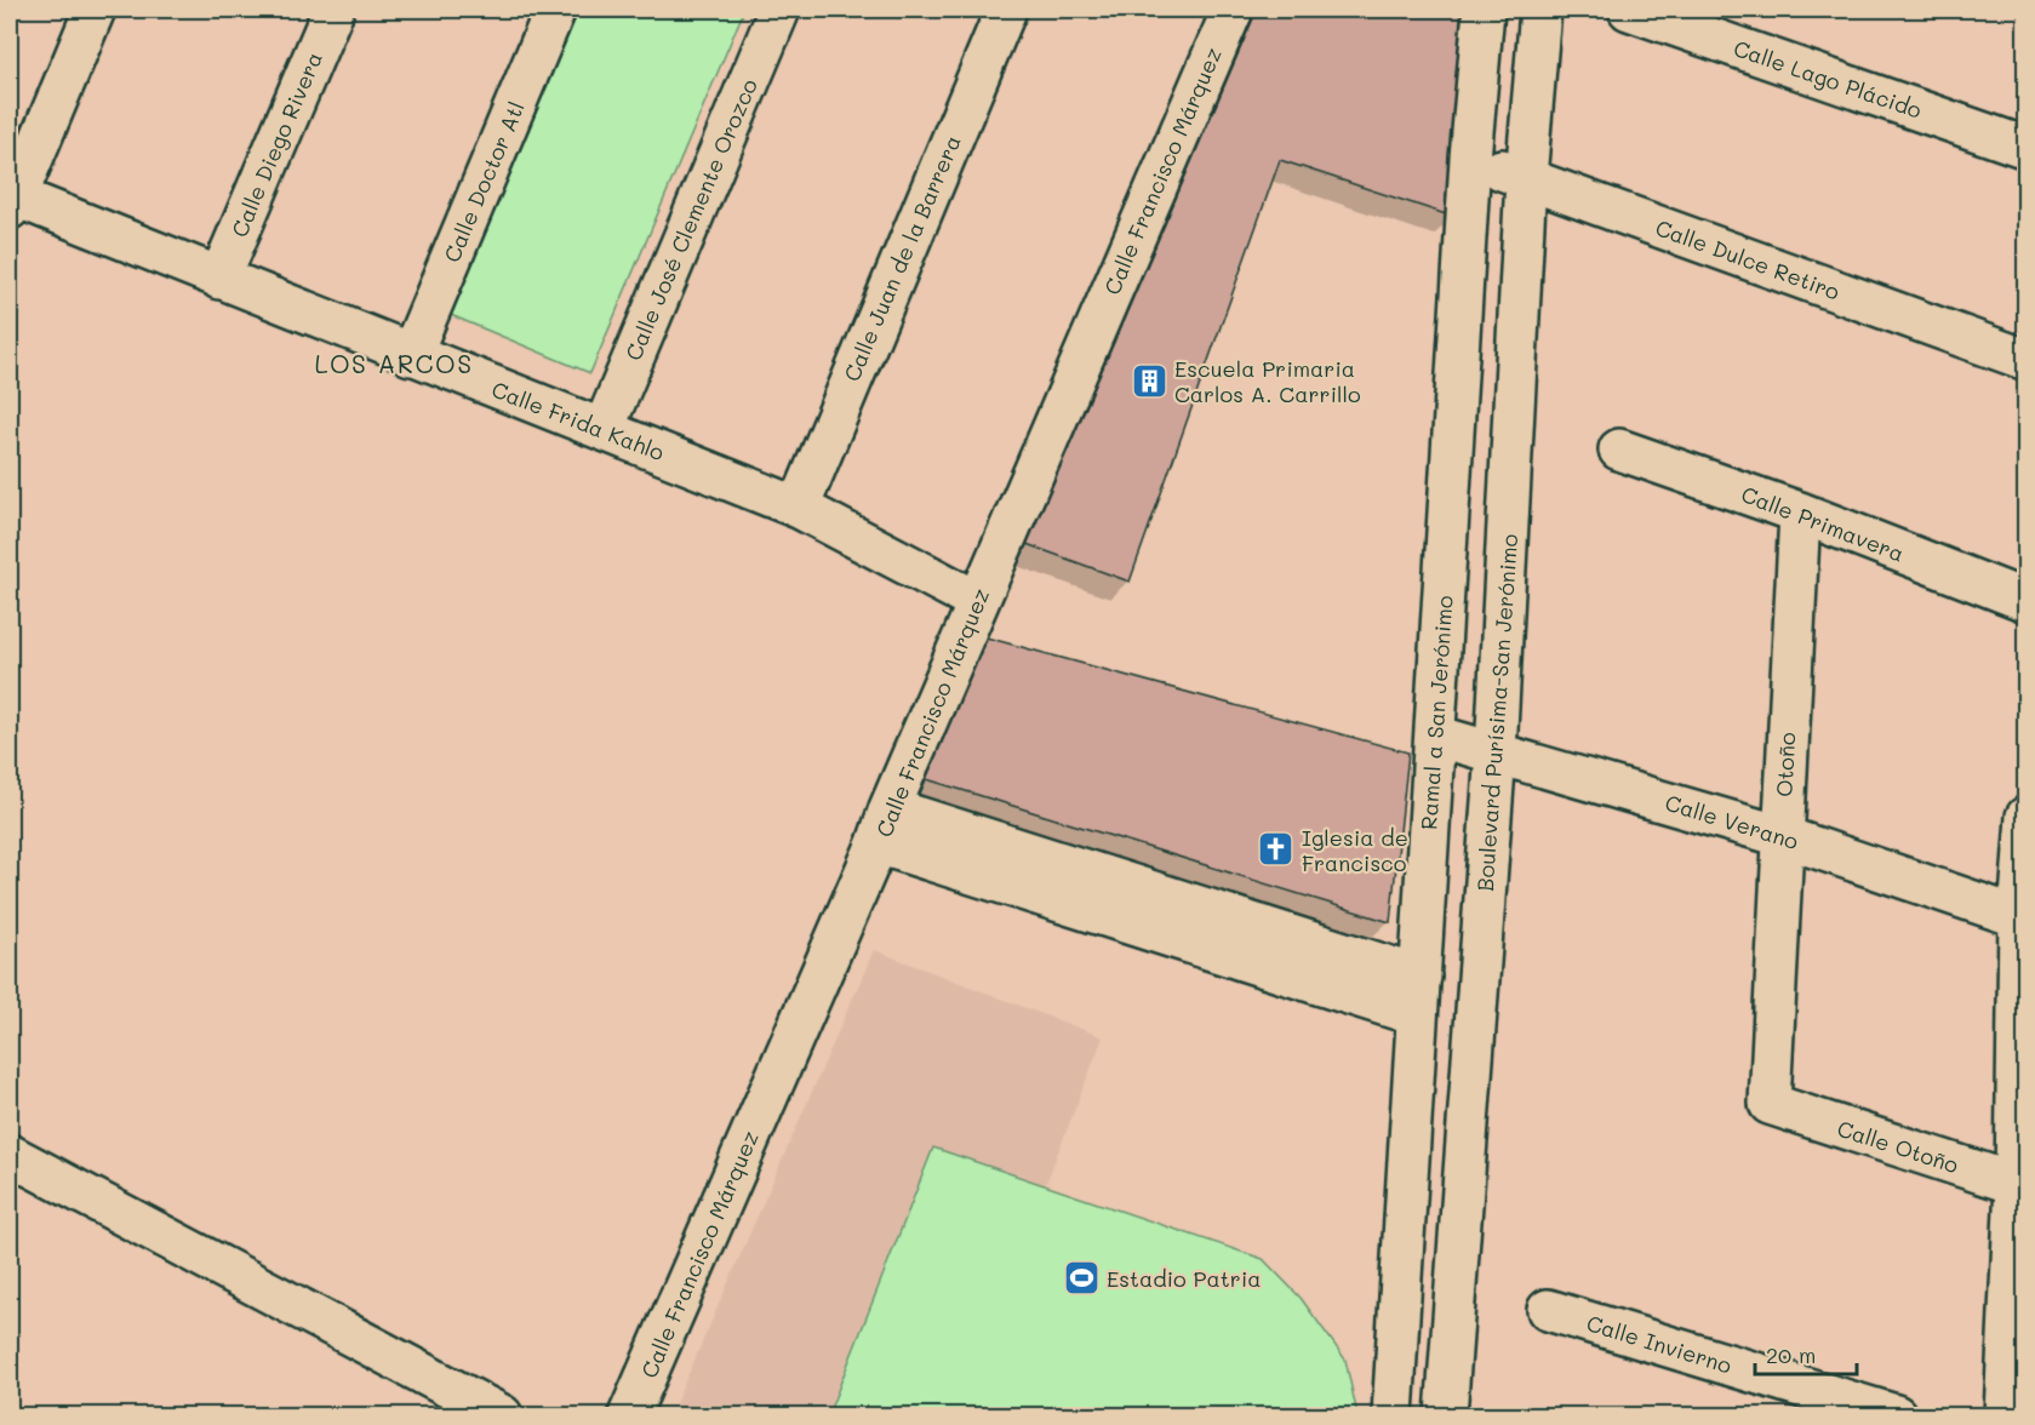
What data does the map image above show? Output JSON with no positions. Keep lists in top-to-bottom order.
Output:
{
  "streets": {
    "street": [
      "Calle Lago Plácido",
      "Calle Diego Rivera",
      "Calle Francisco Márquez",
      "Calle Doctor Atl",
      "Calle José Clemente Orozco",
      "Calle Juan de la Barrera",
      "Calle Dulce Retiro",
      "Calle Frida Kahlo",
      "Calle Primavera",
      "Ramal a San Jerónimo",
      "Boulevard Purísima-San Jerónimo",
      "Otoño",
      "Calle Verano",
      "Calle Otoño",
      "Calle Invierno"
    ]
  },
  "crossings": [
    ["Calle Diego Rivera", "Calle Frida Kahlo"],
    ["Calle Francisco Márquez", "Calle Frida Kahlo"],
    ["Calle Doctor Atl", "Calle Frida Kahlo"],
    ["Calle José Clemente Orozco", "Calle Frida Kahlo"],
    ["Calle Juan de la Barrera", "Calle Frida Kahlo"],
    ["Calle Dulce Retiro", "Ramal a San Jerónimo"],
    ["Calle Dulce Retiro", "Boulevard Purísima-San Jerónimo"],
    ["Calle Primavera", "Otoño"],
    ["Ramal a San Jerónimo", "Calle Verano"],
    ["Boulevard Purísima-San Jerónimo", "Calle Verano"],
    ["Otoño", "Calle Verano"],
    ["Otoño", "Calle Otoño"]
  ],
  "districts": ["LOS ARCOS"],
  "places": {
    "building": ["Escuela Primaria Carlos A. Carrillo"],
    "church": ["Iglesia de Francisco"],
    "sports": ["Estadio Patria"]
  },
  "scale_bar": "20 m"
}
